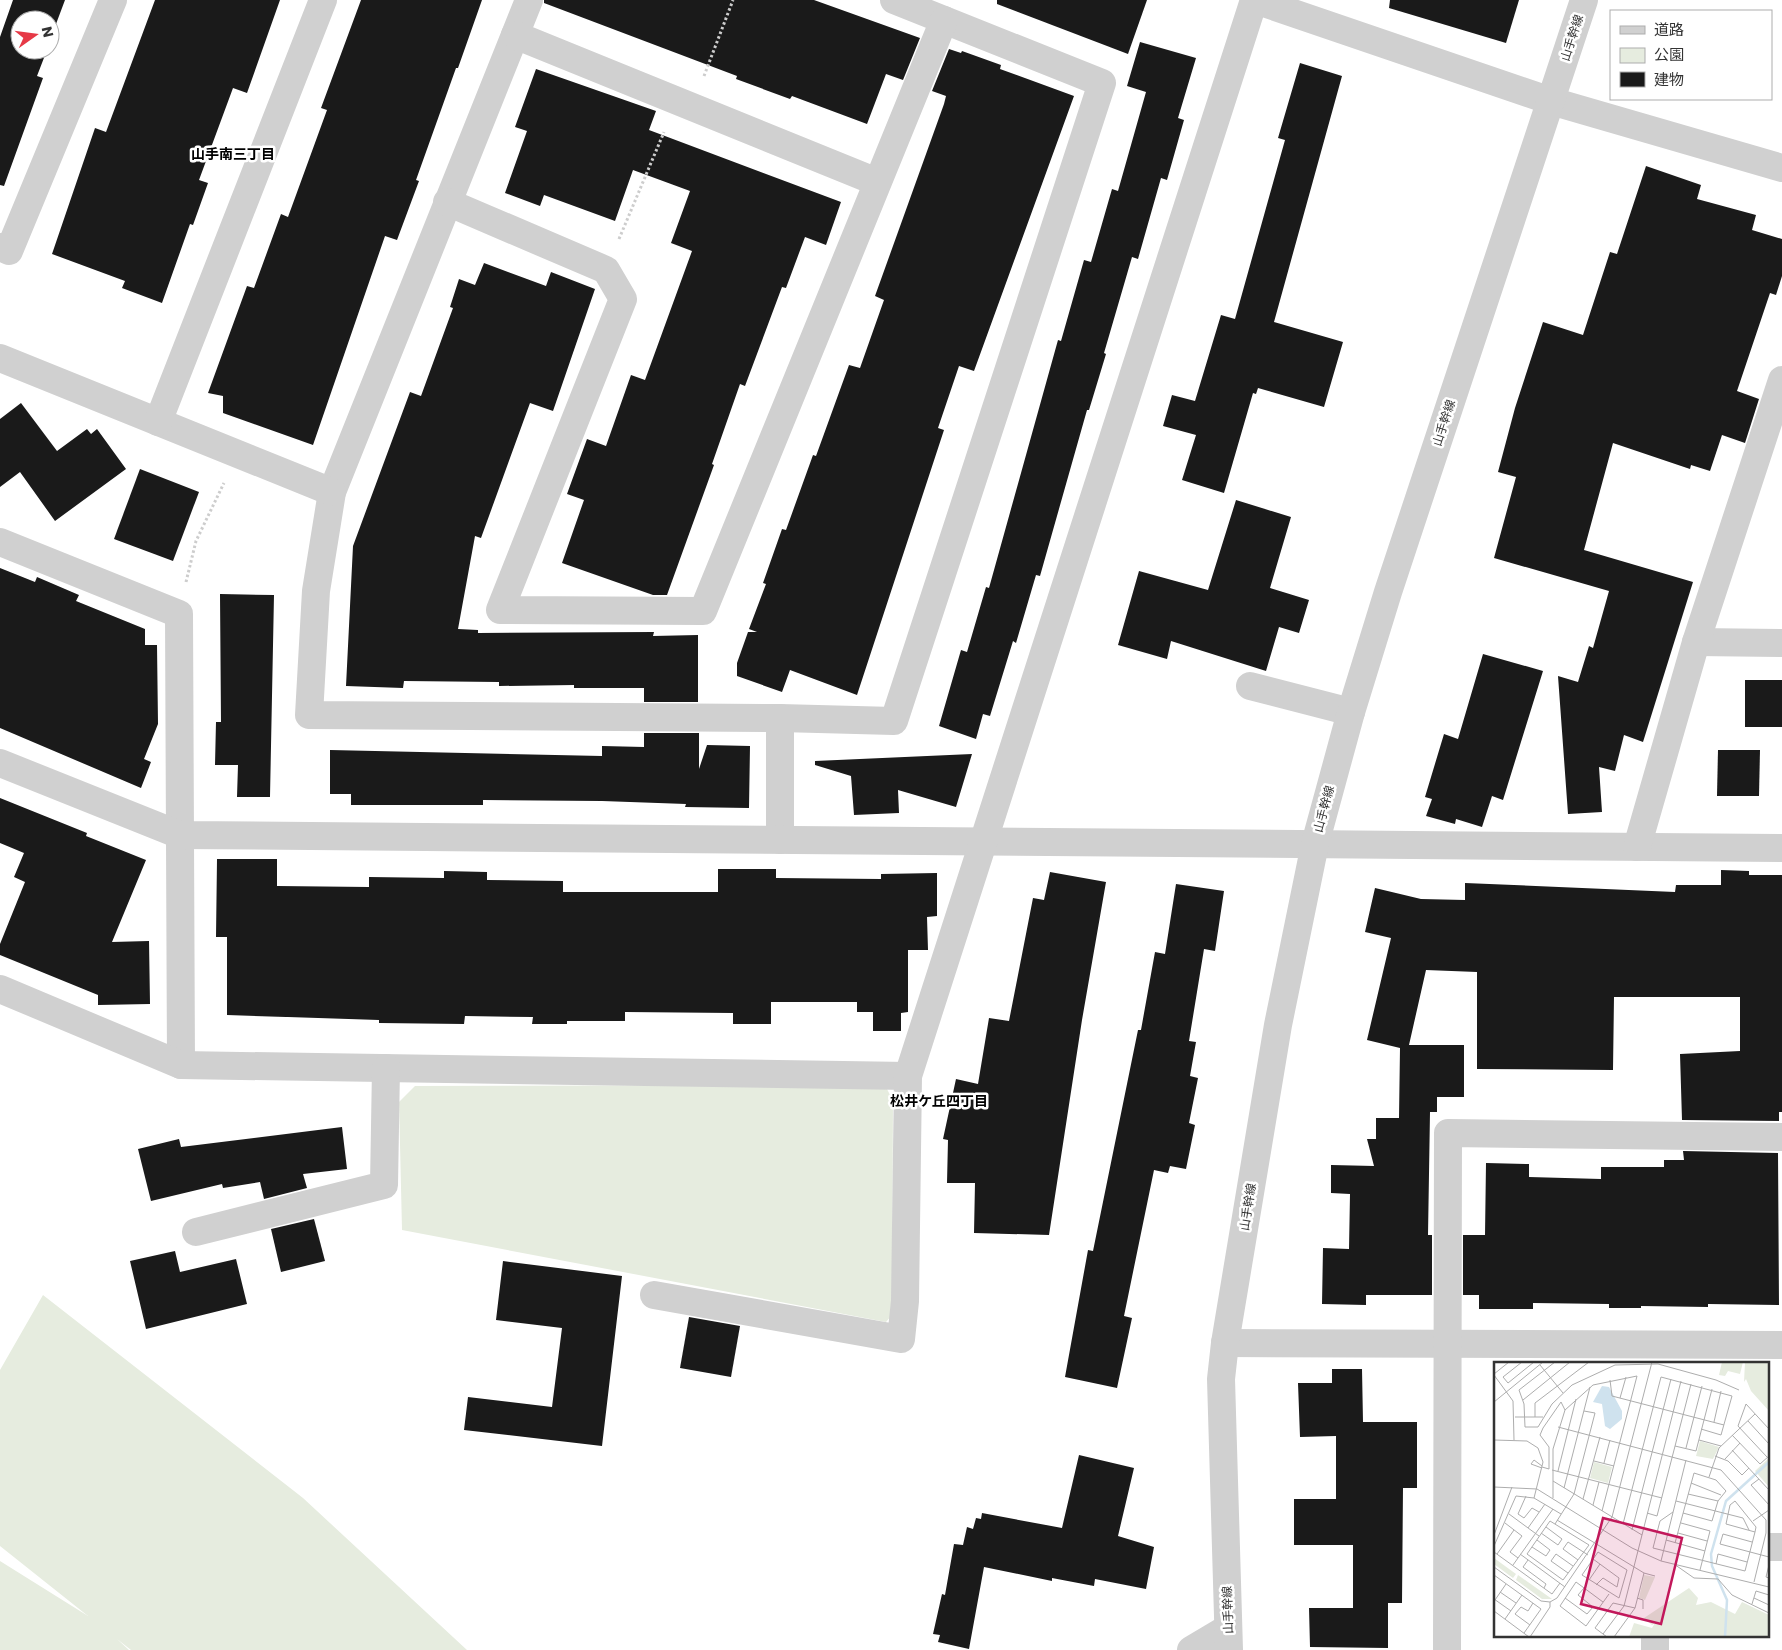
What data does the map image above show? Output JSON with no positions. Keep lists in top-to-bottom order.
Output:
{
  "streets": {
    "street": ["山手幹線"]
  },
  "districts": ["山手南三丁目", "松井ケ丘四丁目"],
  "legend": ["道路", "公園", "建物"],
  "north": "right"
}
